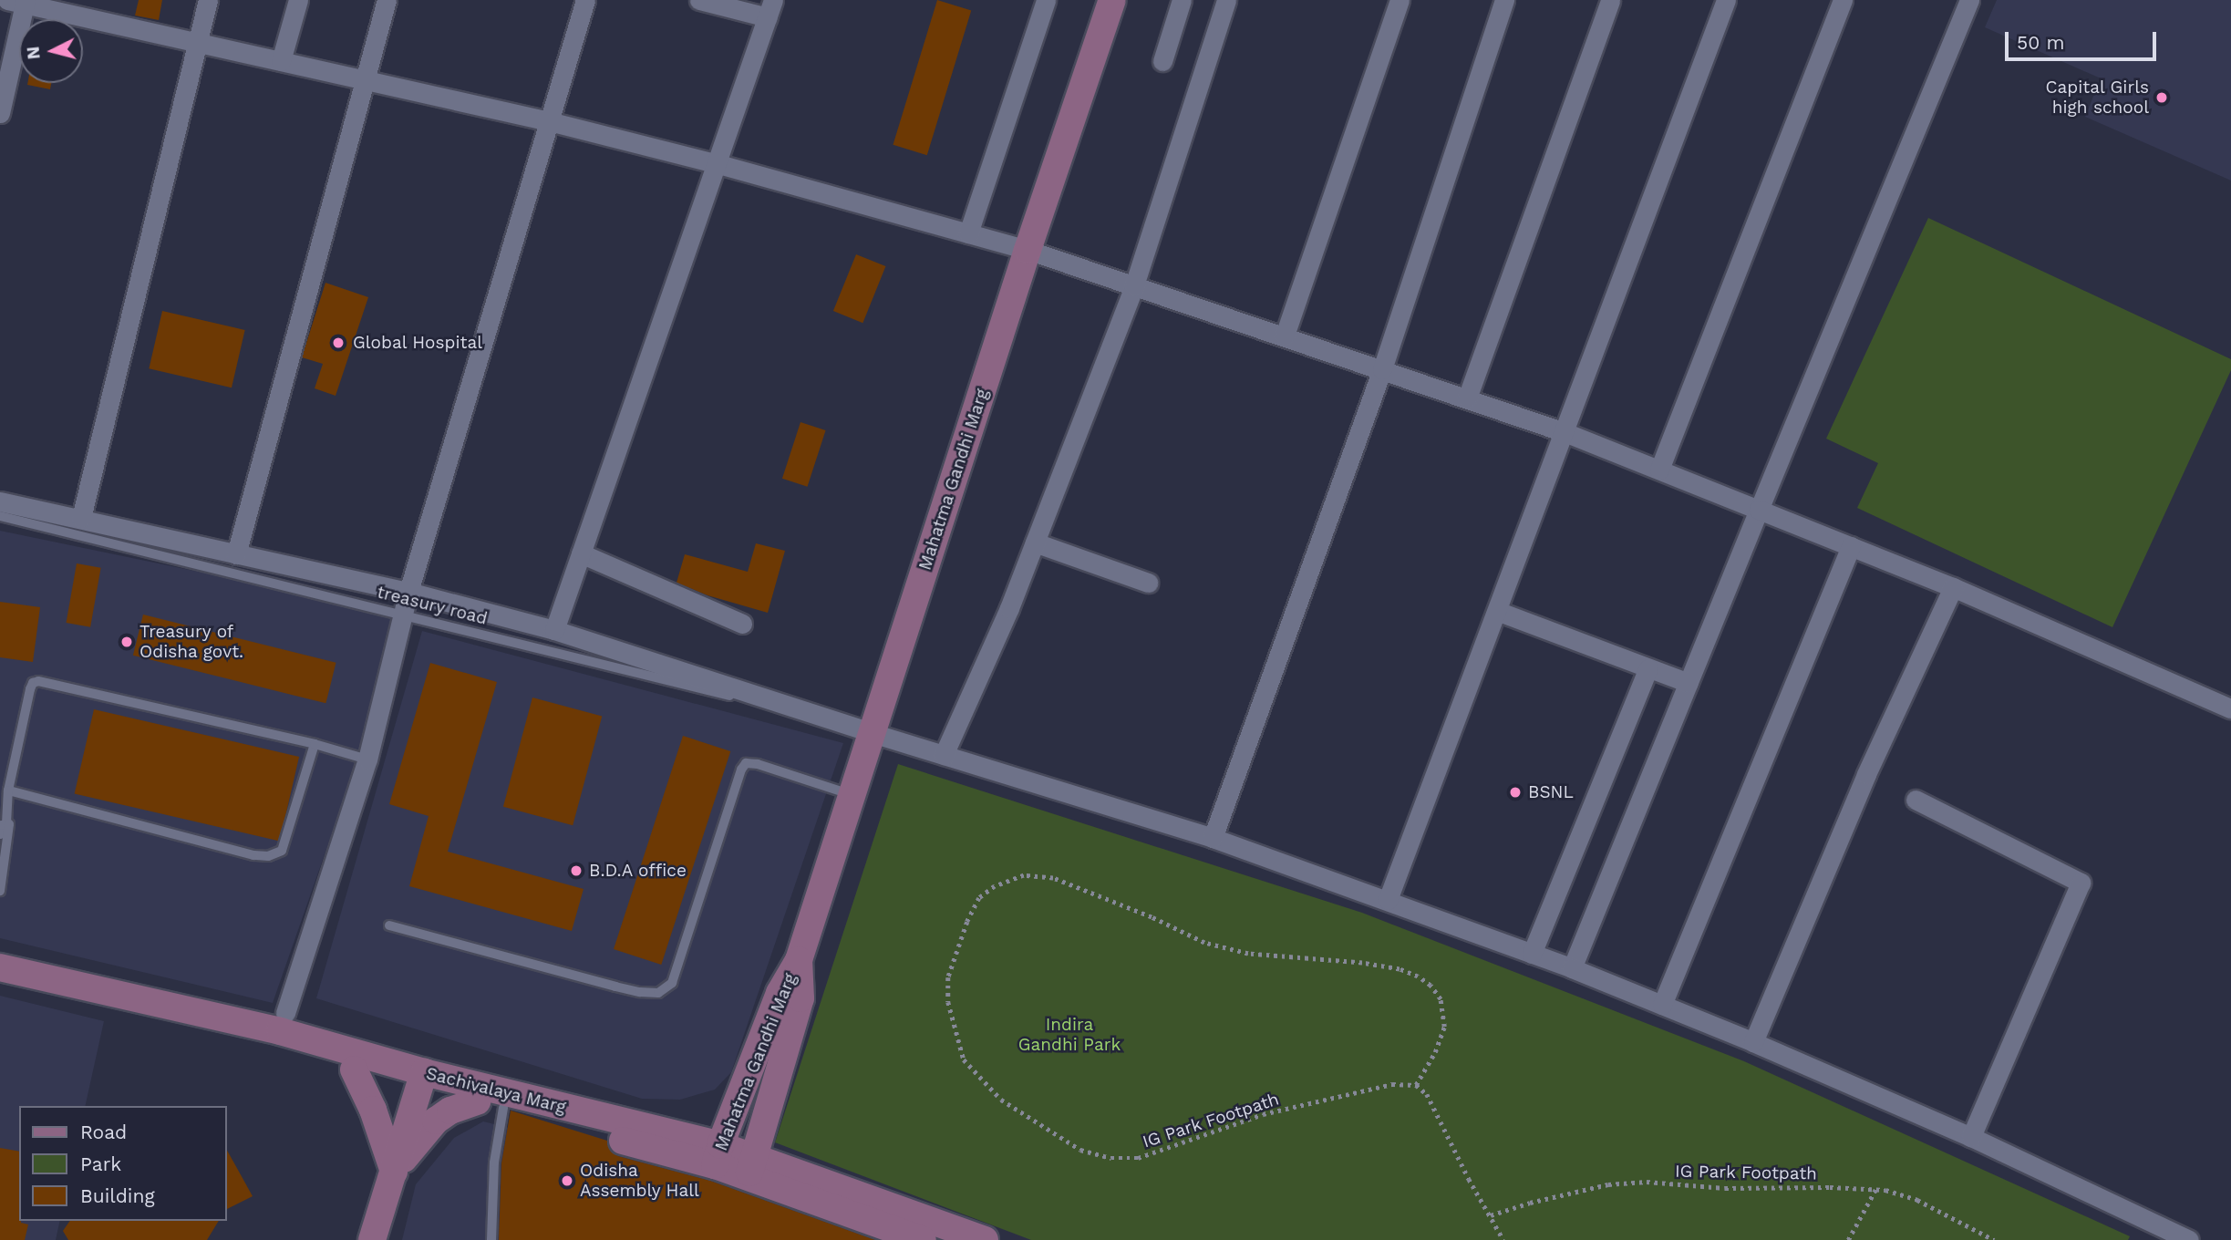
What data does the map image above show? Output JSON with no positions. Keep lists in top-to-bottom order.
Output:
{
  "streets": {
    "street": ["Mahatma Gandhi Marg", "Sachivalaya Marg"],
    "lane": ["treasury road"],
    "path": ["IG Park Footpath"]
  },
  "crossings": [
    ["Mahatma Gandhi Marg", "treasury road"],
    ["Mahatma Gandhi Marg", "Sachivalaya Marg"]
  ],
  "parks": ["Indira Gandhi Park"],
  "places": [
    "Capital Girls high school",
    "Global Hospital",
    "Treasury of Odisha govt.",
    "BSNL",
    "B.D.A office",
    "Odisha Assembly Hall"
  ],
  "legend": ["Road", "Park", "Building"],
  "scale_bar": "50 m",
  "north": "left"
}
